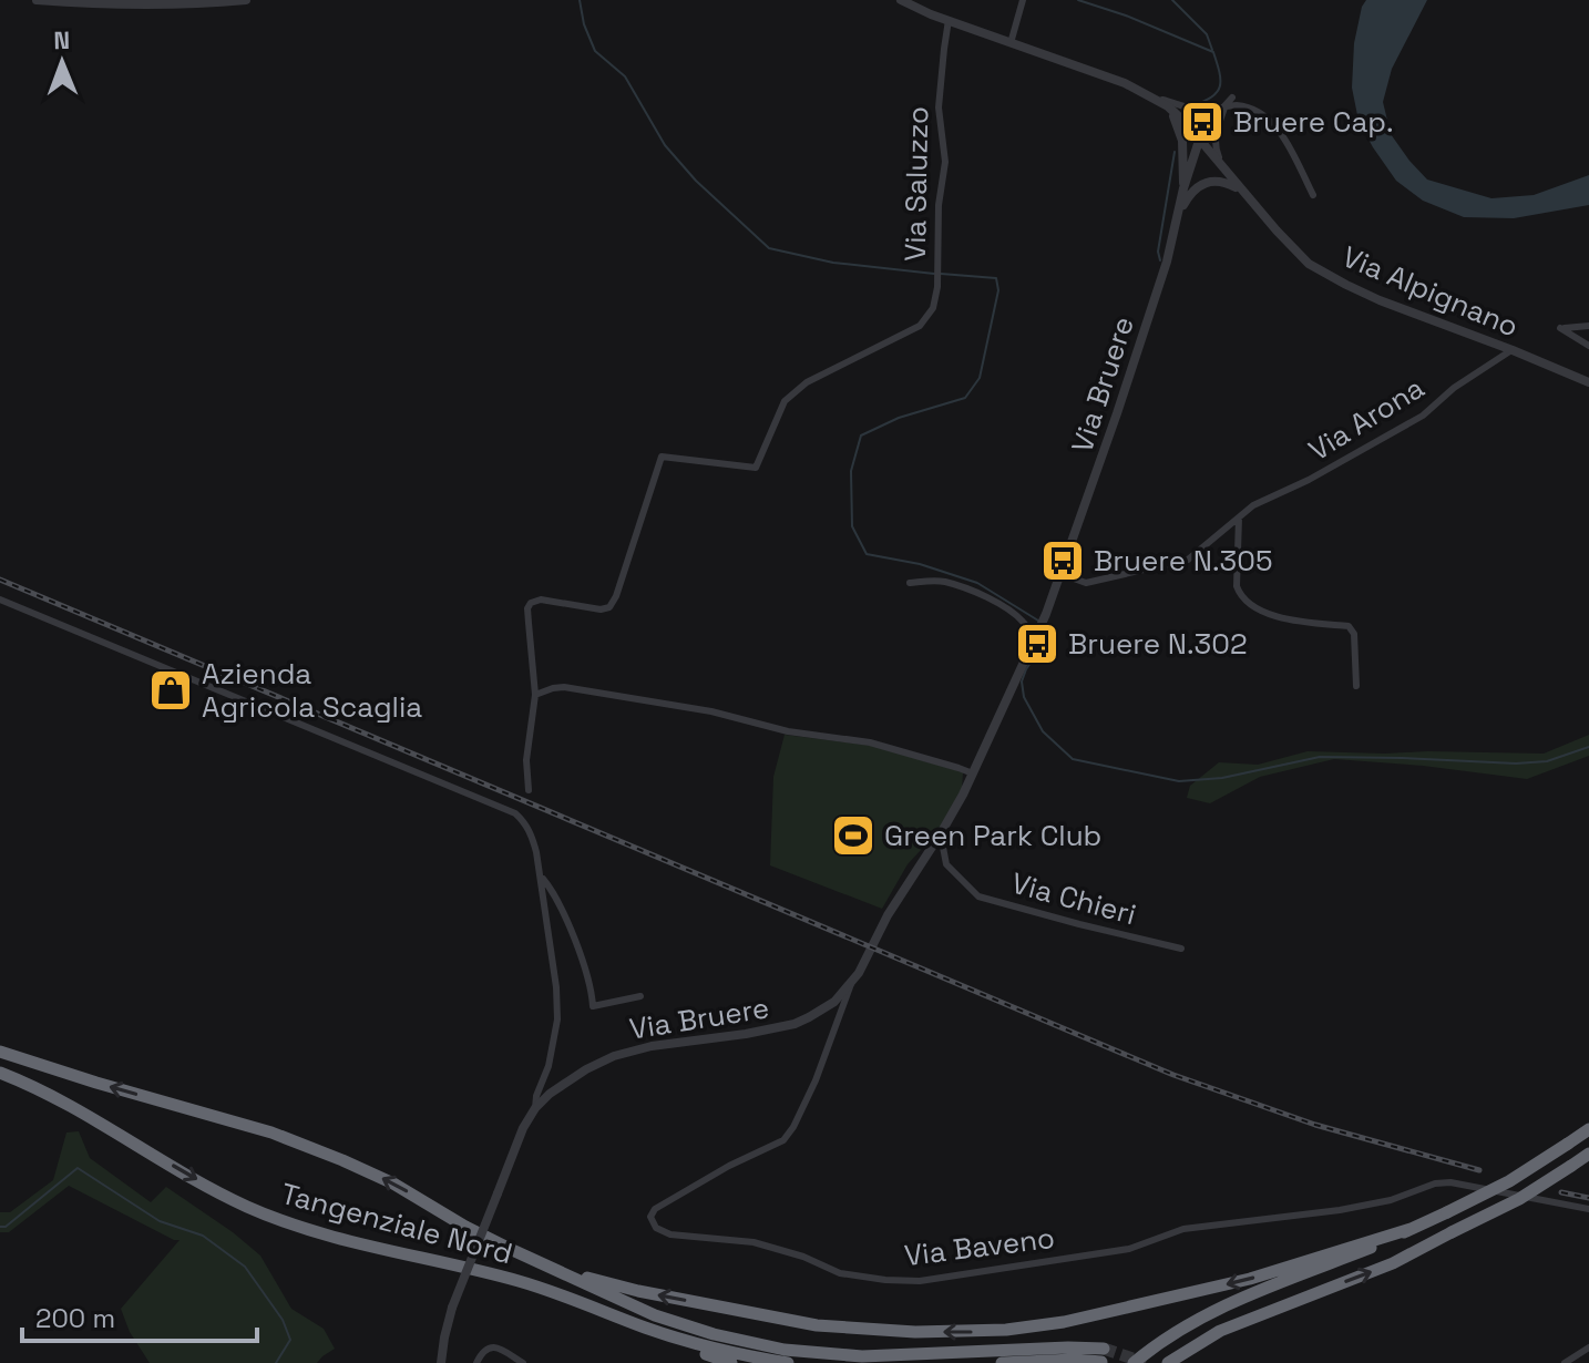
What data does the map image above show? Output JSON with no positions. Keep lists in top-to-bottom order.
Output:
{
  "streets": {
    "highway": ["Tangenziale Nord"],
    "street": [
      "Via Saluzzo",
      "Via Alpignano",
      "Via Bruere",
      "Via Arona",
      "Via Chieri",
      "Via Baveno"
    ]
  },
  "crossings": [
    ["Via Saluzzo", "Via Alpignano"],
    ["Via Alpignano", "Via Bruere"],
    ["Via Alpignano", "Via Arona"],
    ["Via Bruere", "Via Arona"],
    ["Via Bruere", "Via Chieri"],
    ["Via Bruere", "Via Baveno"]
  ],
  "places": {
    "bus stop": ["Bruere Cap.", "Bruere N.305", "Bruere N.302"],
    "shop": ["Azienda Agricola Scaglia"],
    "sports": ["Green Park Club"]
  },
  "scale_bar": "200 m",
  "north": "top"
}
